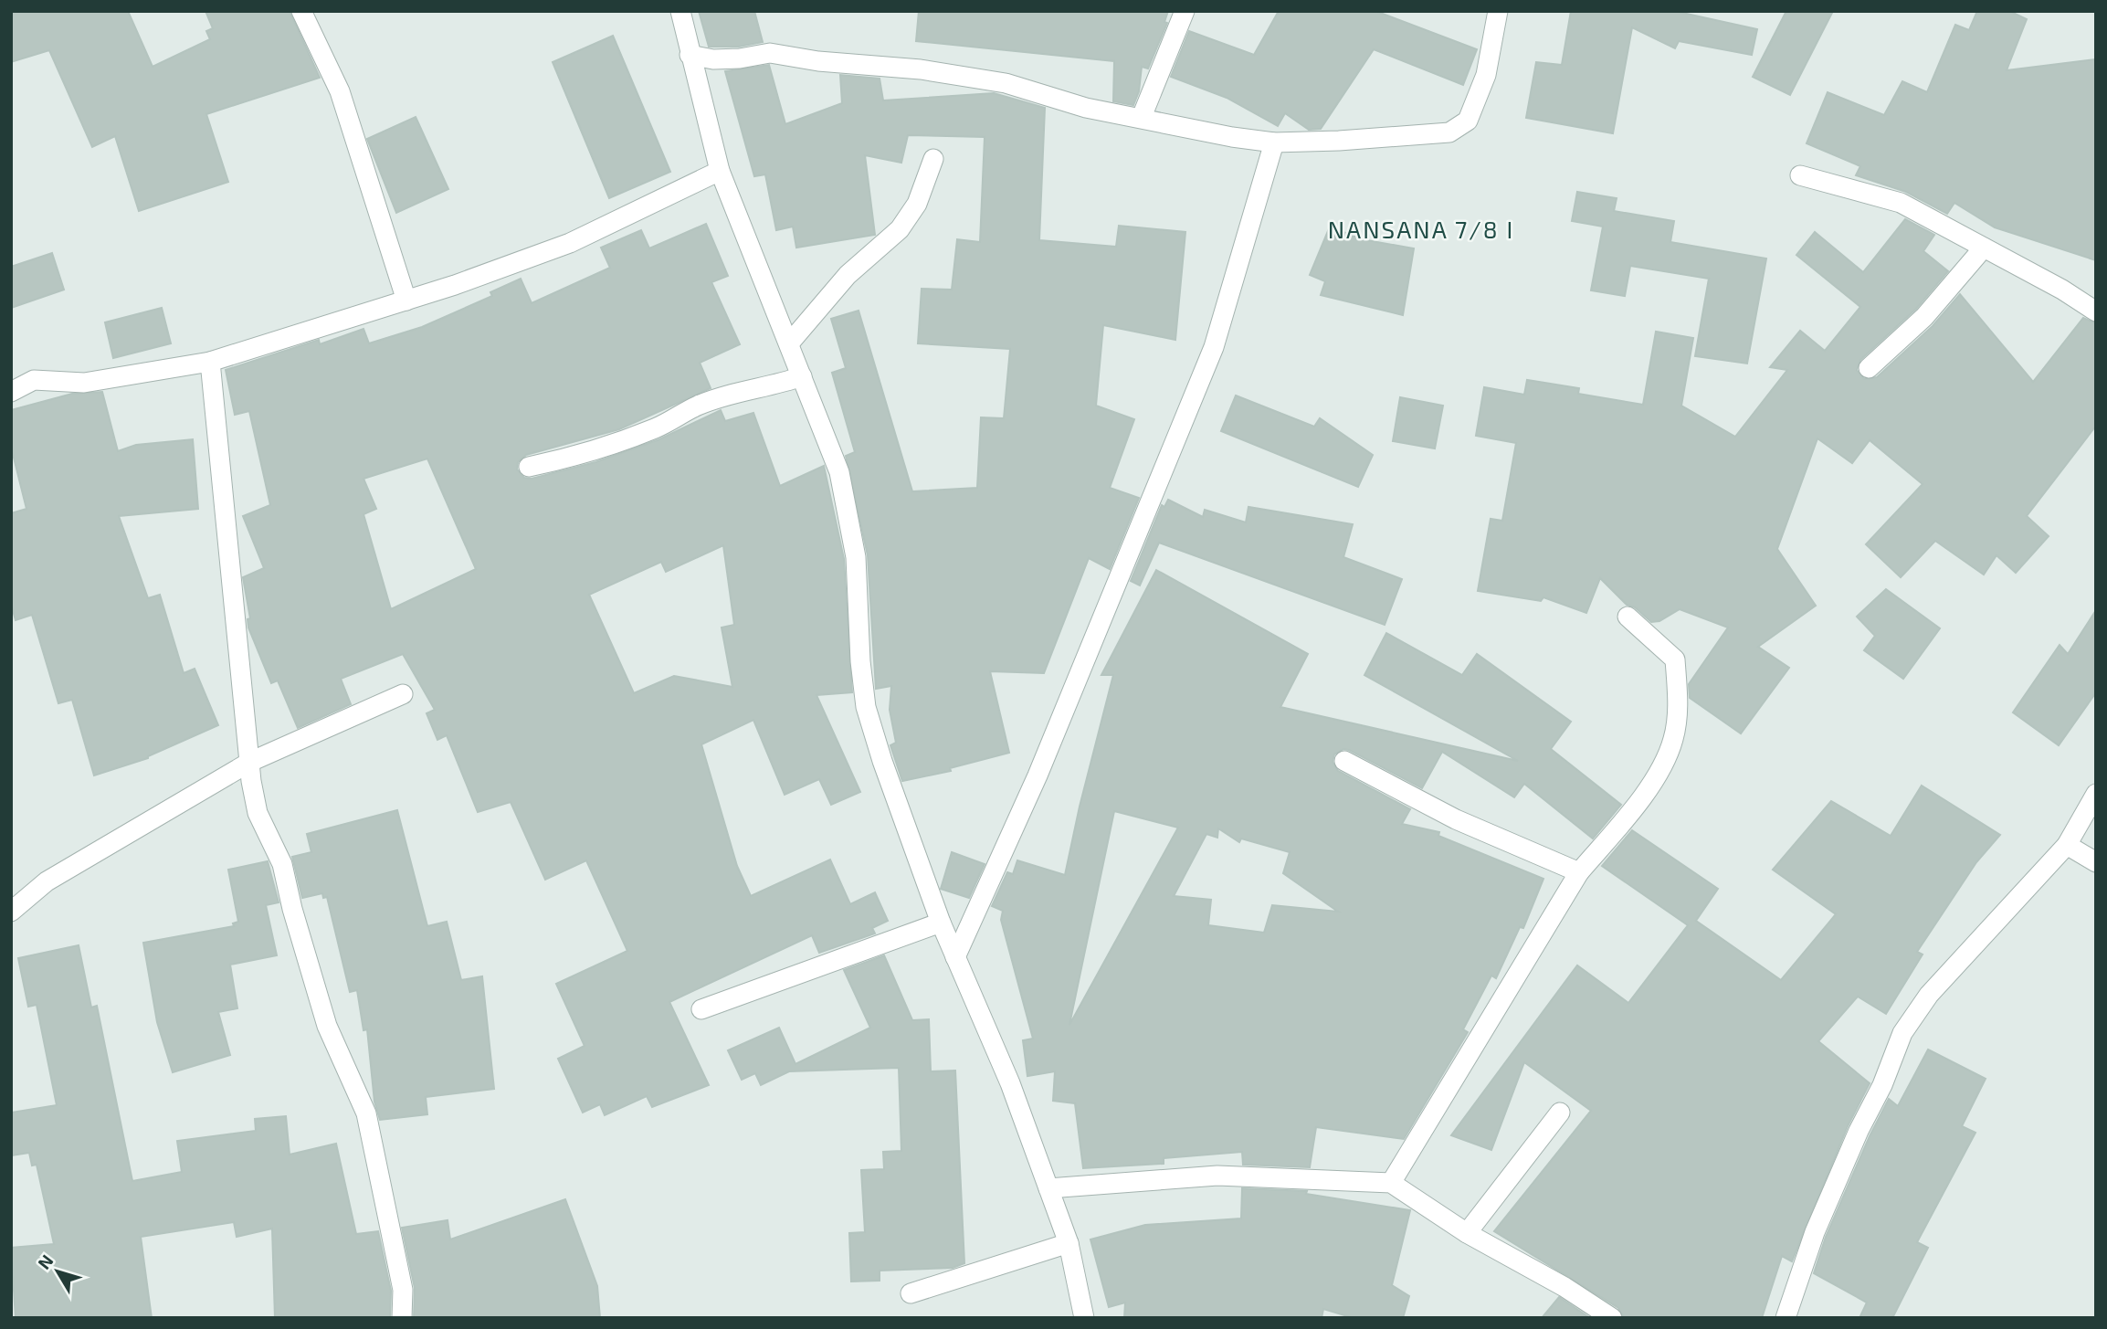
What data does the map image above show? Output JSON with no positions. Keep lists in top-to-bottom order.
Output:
{
  "districts": ["NANSANA 7/8 I"],
  "north": "top left"
}
